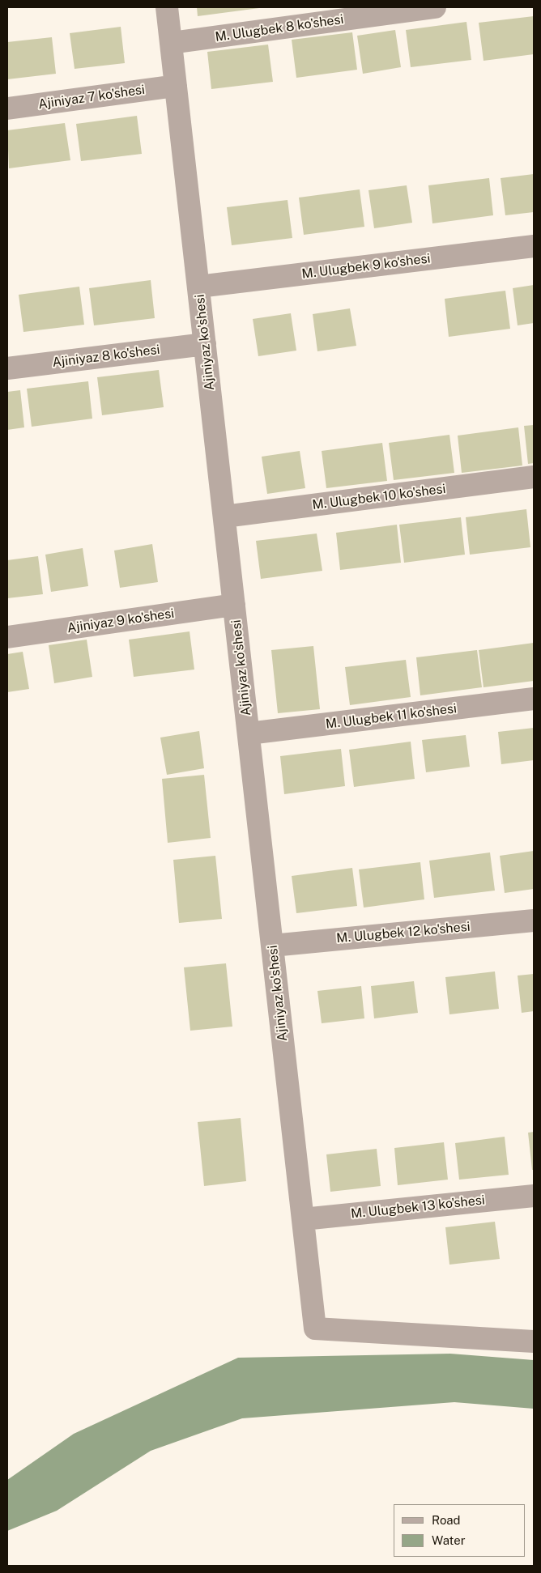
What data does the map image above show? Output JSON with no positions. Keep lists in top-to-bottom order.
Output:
{
  "streets": {
    "street": [
      "M. Ulugbek 8 ko'shesi",
      "Ajiniyaz 7 ko'shesi",
      "M. Ulugbek 9 ko'shesi",
      "Ajiniyaz ko'shesi",
      "Ajiniyaz 8 ko'shesi",
      "M. Ulugbek 10 ko'shesi",
      "Ajiniyaz 9 ko'shesi",
      "M. Ulugbek 11 ko'shesi",
      "M. Ulugbek 12 ko'shesi",
      "M. Ulugbek 13 ko'shesi"
    ]
  },
  "crossings": [
    ["M. Ulugbek 8 ko'shesi", "Ajiniyaz ko'shesi"],
    ["Ajiniyaz 7 ko'shesi", "Ajiniyaz ko'shesi"],
    ["M. Ulugbek 9 ko'shesi", "Ajiniyaz ko'shesi"],
    ["Ajiniyaz ko'shesi", "Ajiniyaz 8 ko'shesi"],
    ["Ajiniyaz ko'shesi", "M. Ulugbek 10 ko'shesi"],
    ["Ajiniyaz ko'shesi", "Ajiniyaz 9 ko'shesi"],
    ["Ajiniyaz ko'shesi", "M. Ulugbek 11 ko'shesi"],
    ["Ajiniyaz ko'shesi", "M. Ulugbek 12 ko'shesi"],
    ["Ajiniyaz ko'shesi", "M. Ulugbek 13 ko'shesi"]
  ],
  "legend": ["Road", "Water"]
}
